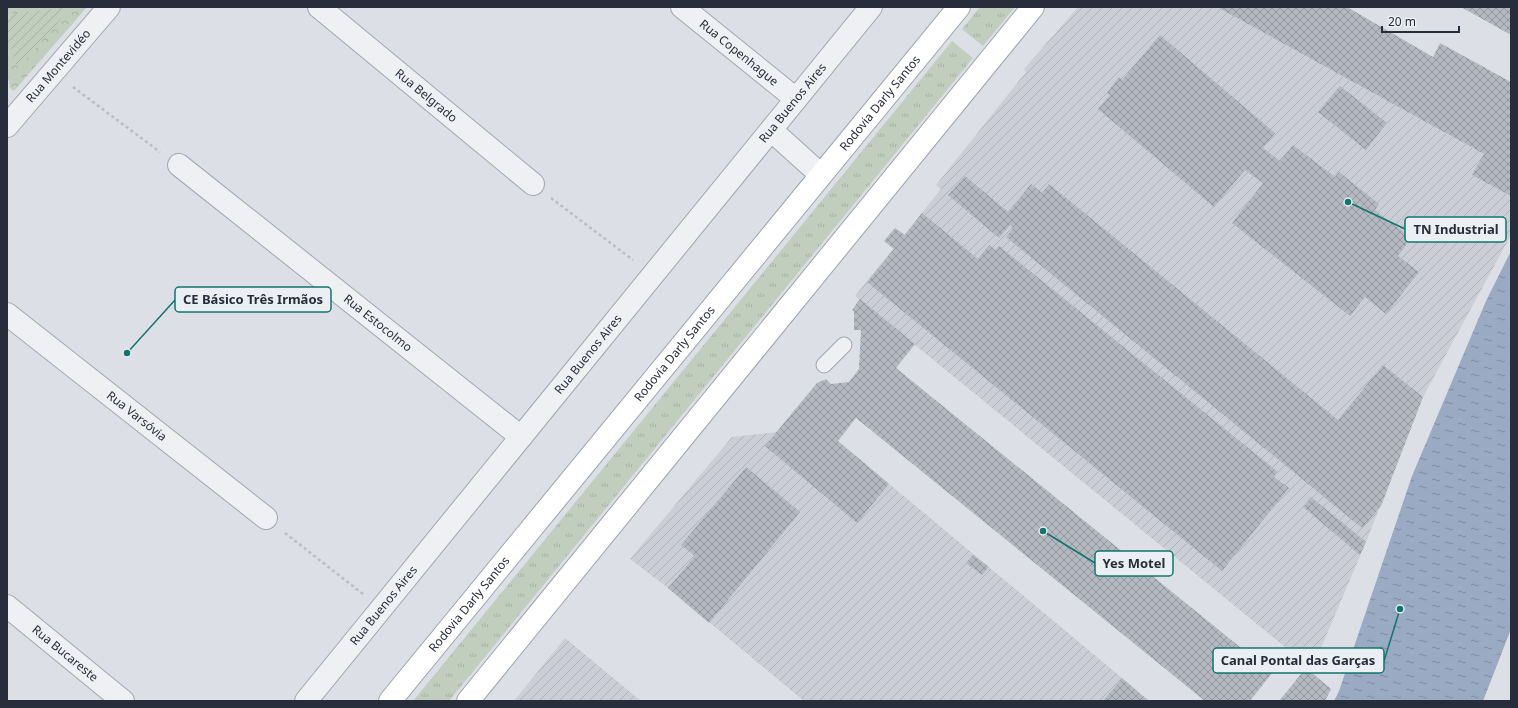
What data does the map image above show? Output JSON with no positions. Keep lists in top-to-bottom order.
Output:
{
  "streets": {
    "main road": ["Rodovia Darly Santos"],
    "street": [
      "Rua Copenhague",
      "Rua Montevidéo",
      "Rua Belgrado",
      "Rua Buenos Aires",
      "Rua Estocolmo",
      "Rua Varsóvia",
      "Rua Bucareste"
    ]
  },
  "crossings": [
    ["Rua Copenhague", "Rua Buenos Aires"],
    ["Rua Buenos Aires", "Rua Estocolmo"]
  ],
  "places": [
    "TN Industrial",
    "CE Básico Três Irmãos",
    "Yes Motel",
    "Canal Pontal das Garças"
  ],
  "scale_bar": "20 m"
}
